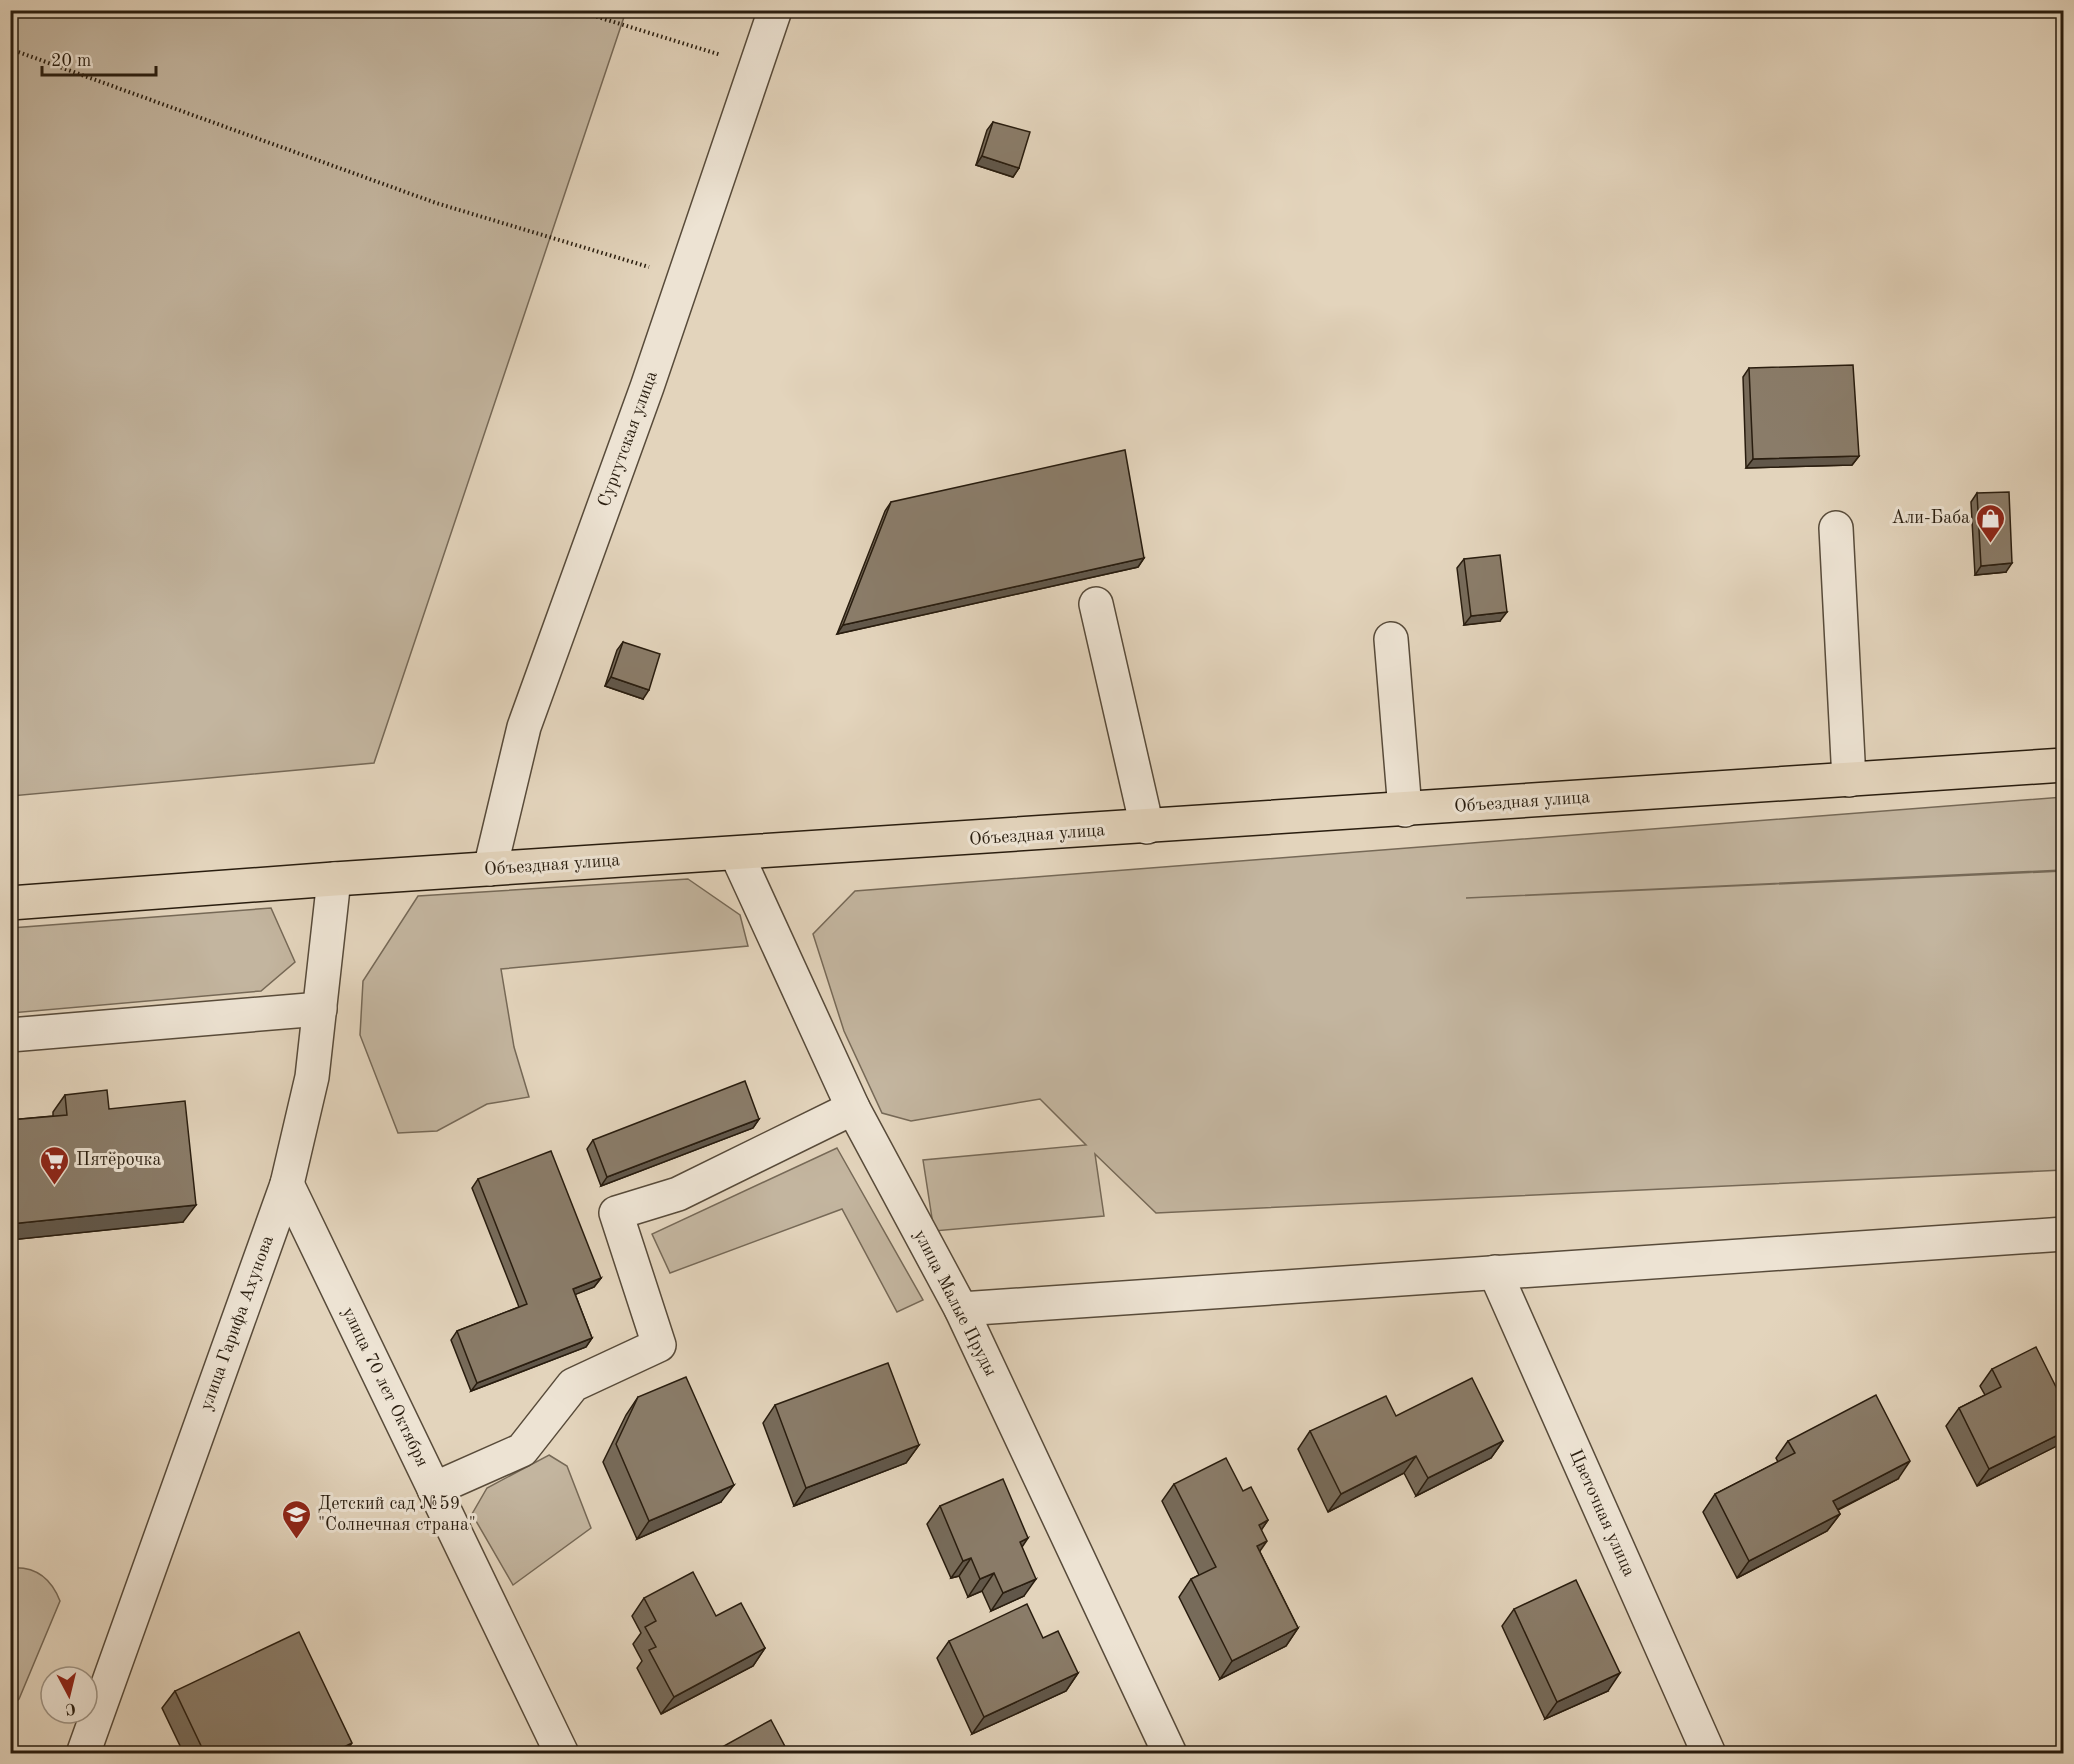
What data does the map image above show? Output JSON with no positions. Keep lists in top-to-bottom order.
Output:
{
  "streets": {
    "main road": ["Объездная улица"],
    "street": [
      "Сургутская улица",
      "улица Малые Пруды",
      "улица Гарифа Ахунова",
      "улица 70 лет Октября",
      "Цветочная улица"
    ]
  },
  "crossings": [
    ["Сургутская улица", "Объездная улица"],
    ["Объездная улица", "улица Малые Пруды"],
    ["Объездная улица", "улица Гарифа Ахунова"],
    ["улица Гарифа Ахунова", "улица 70 лет Октября"]
  ],
  "places": {
    "shop": ["Али-Баба"],
    "supermarket": ["Пятёрочка"],
    "school or university": ["Детский сад №59 \"Солнечная страна\""]
  },
  "scale_bar": "20 m",
  "north": "bottom"
}
